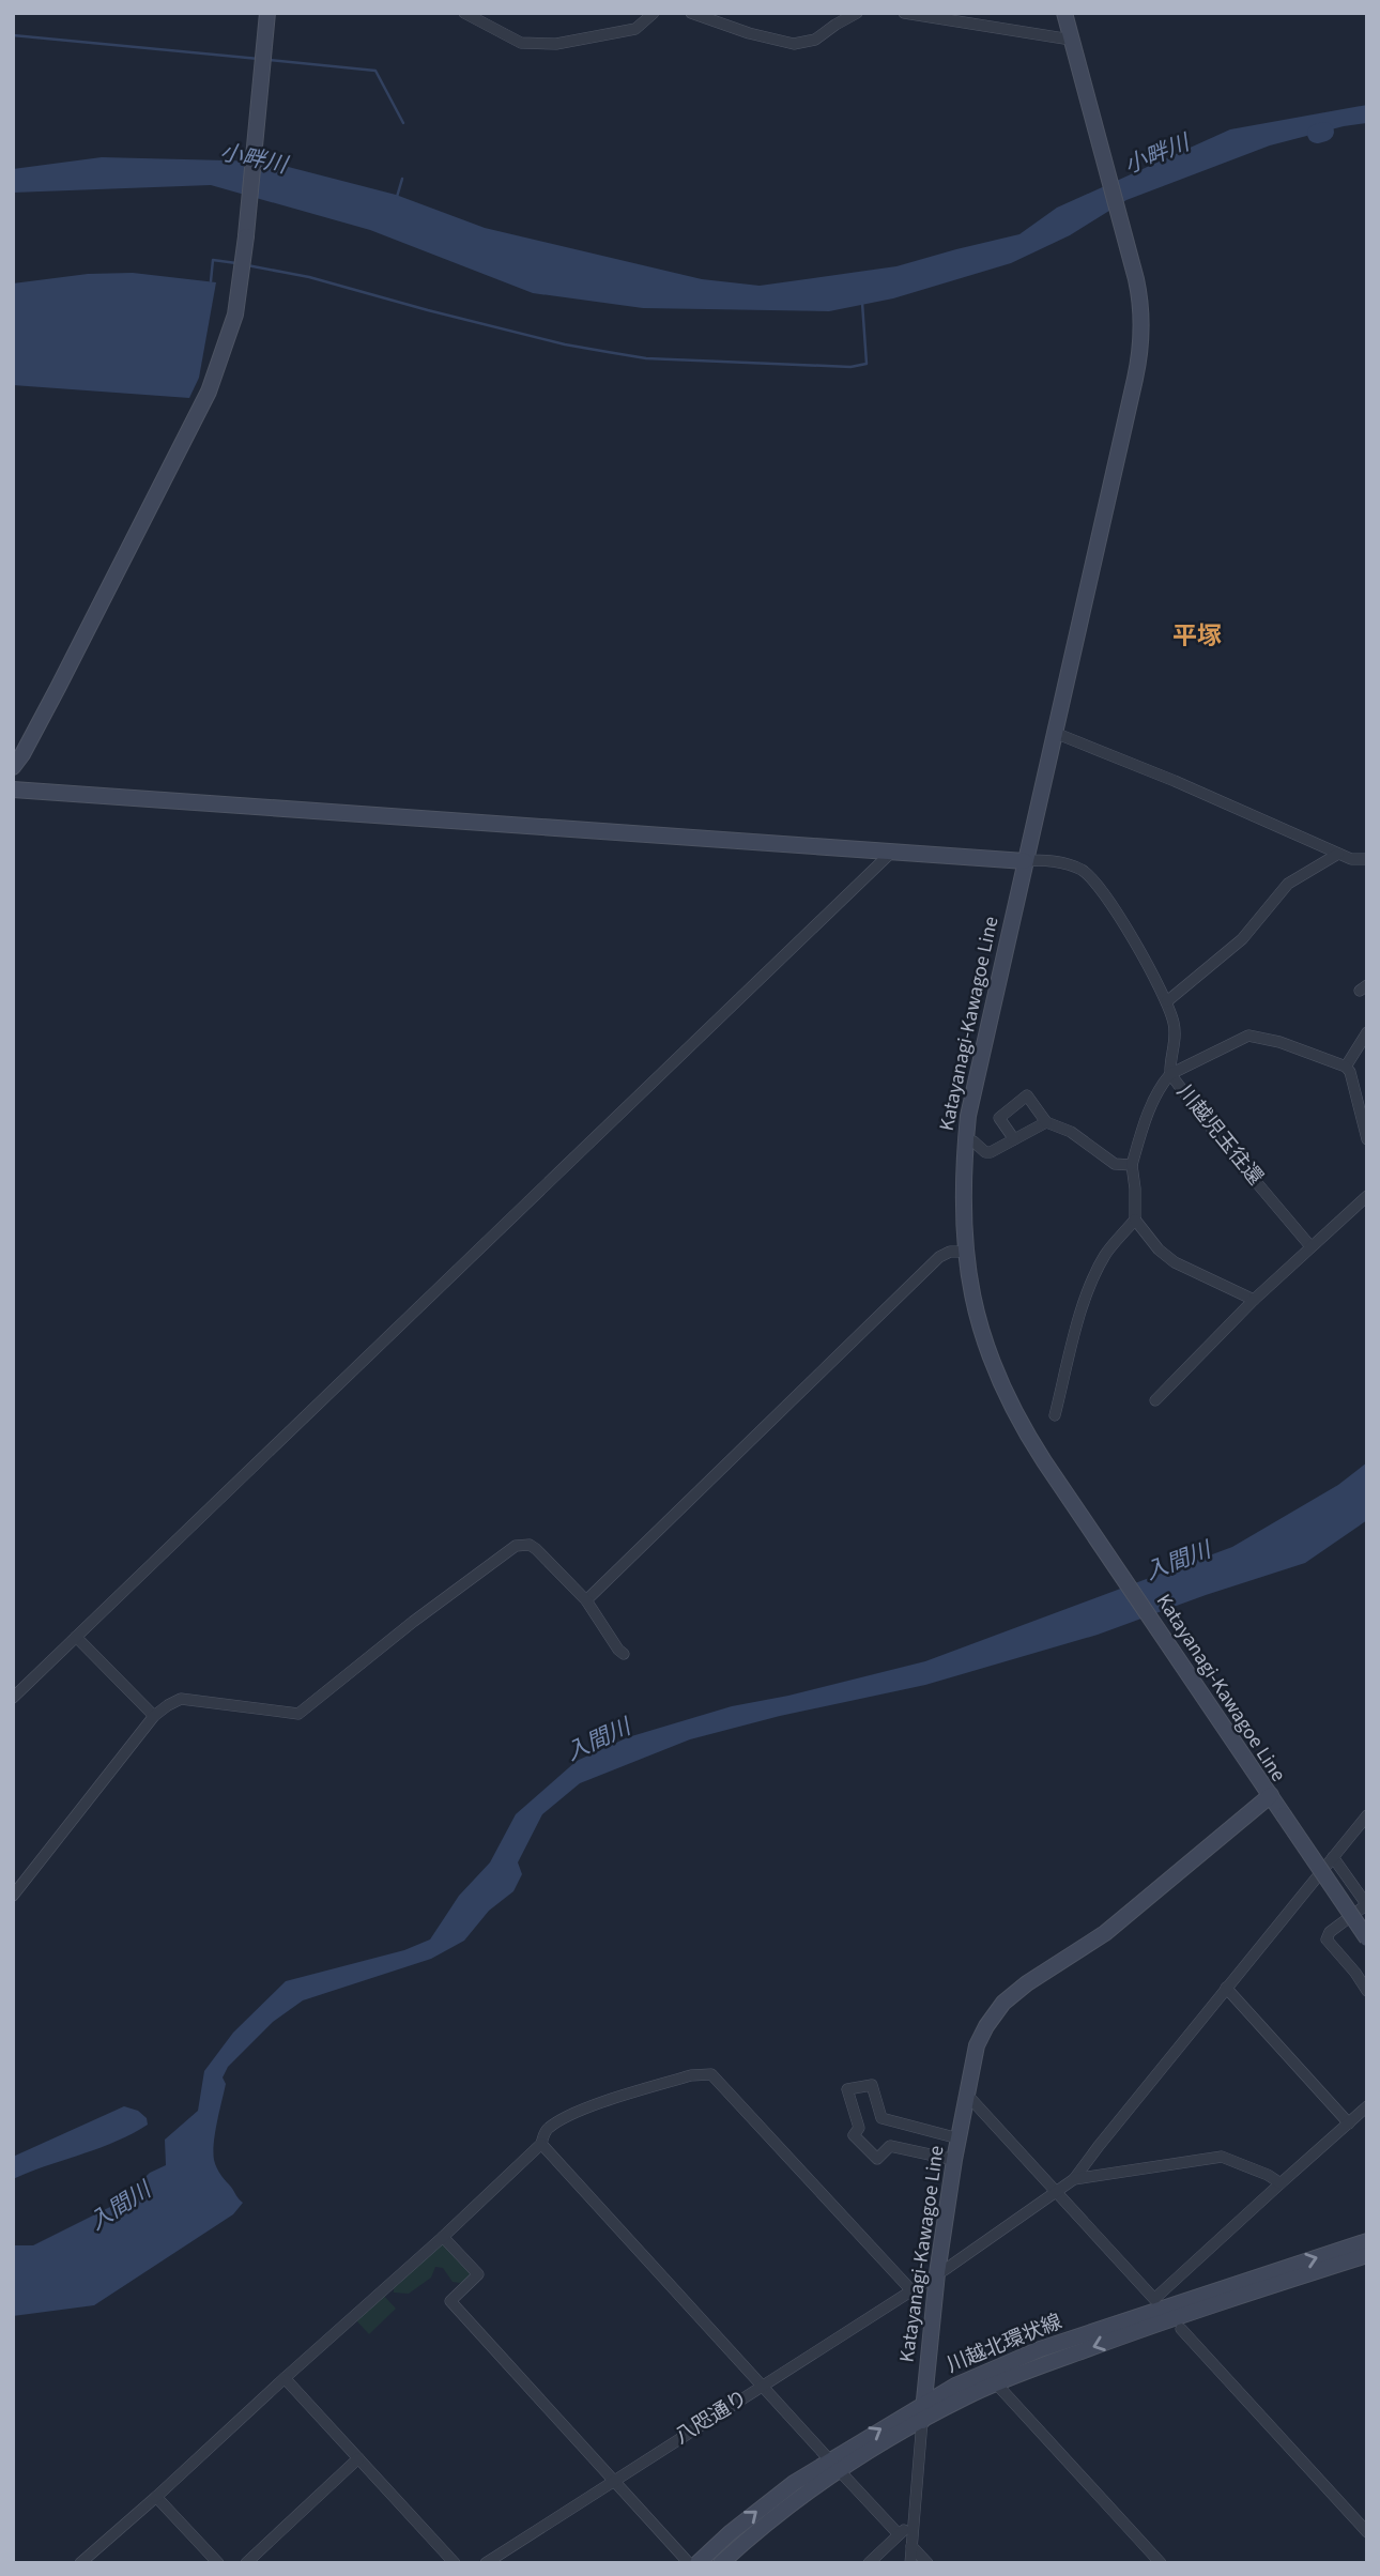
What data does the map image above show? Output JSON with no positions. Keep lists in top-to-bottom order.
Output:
{
  "streets": {
    "main road": ["Katayanagi-Kawagoe Line", "川越北環状線"],
    "street": ["川越児玉往還", "八咫通り"]
  },
  "crossings": [
    ["Katayanagi-Kawagoe Line", "川越児玉往還"],
    ["Katayanagi-Kawagoe Line", "川越北環状線"],
    ["Katayanagi-Kawagoe Line", "八咫通り"]
  ],
  "districts": ["平塚"],
  "water": ["小畔川", "入間川"]
}
